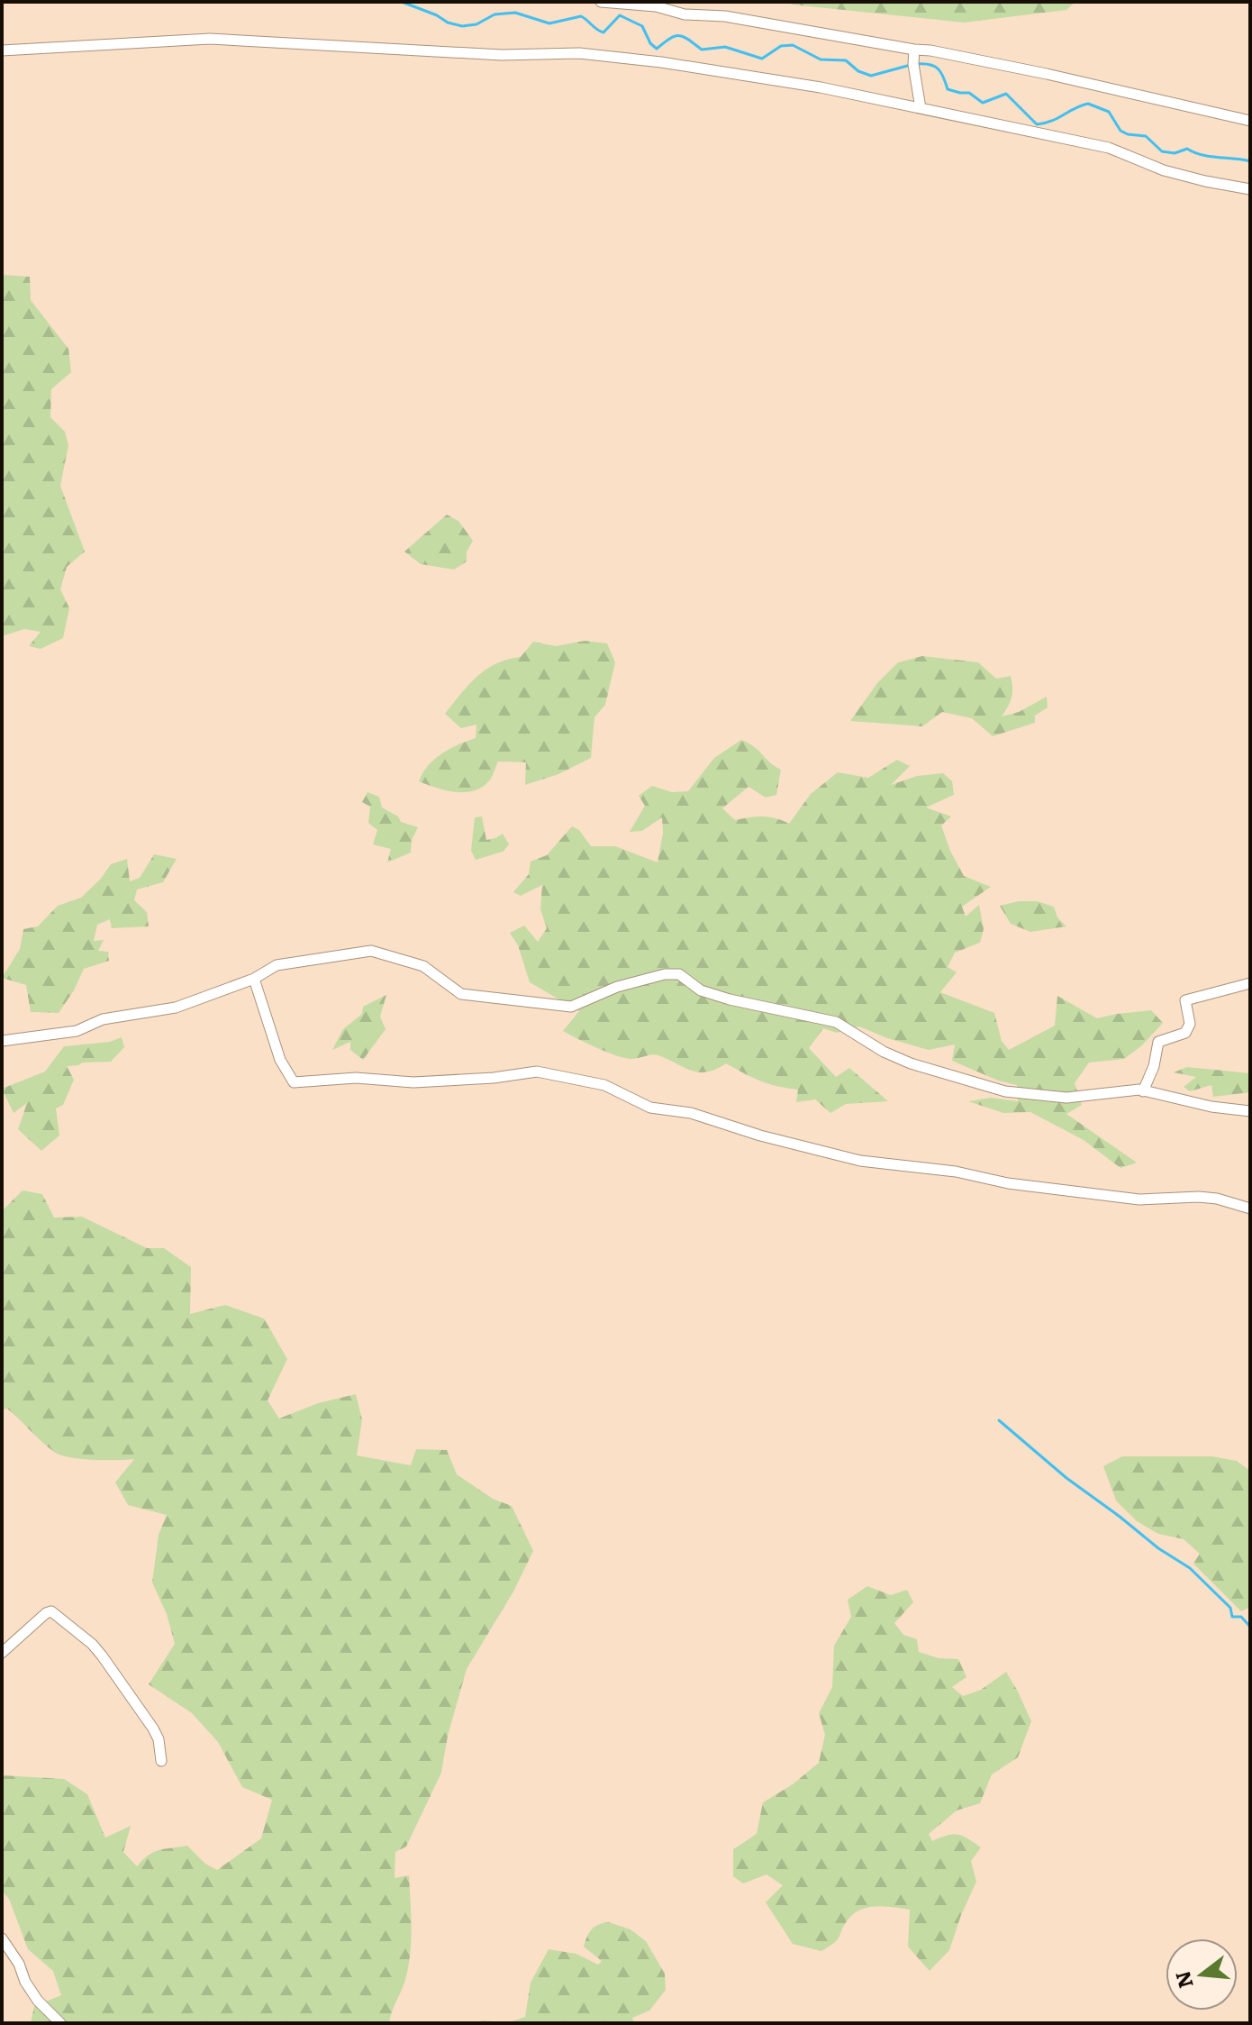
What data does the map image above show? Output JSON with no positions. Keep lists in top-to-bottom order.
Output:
{
  "north": "left"
}
